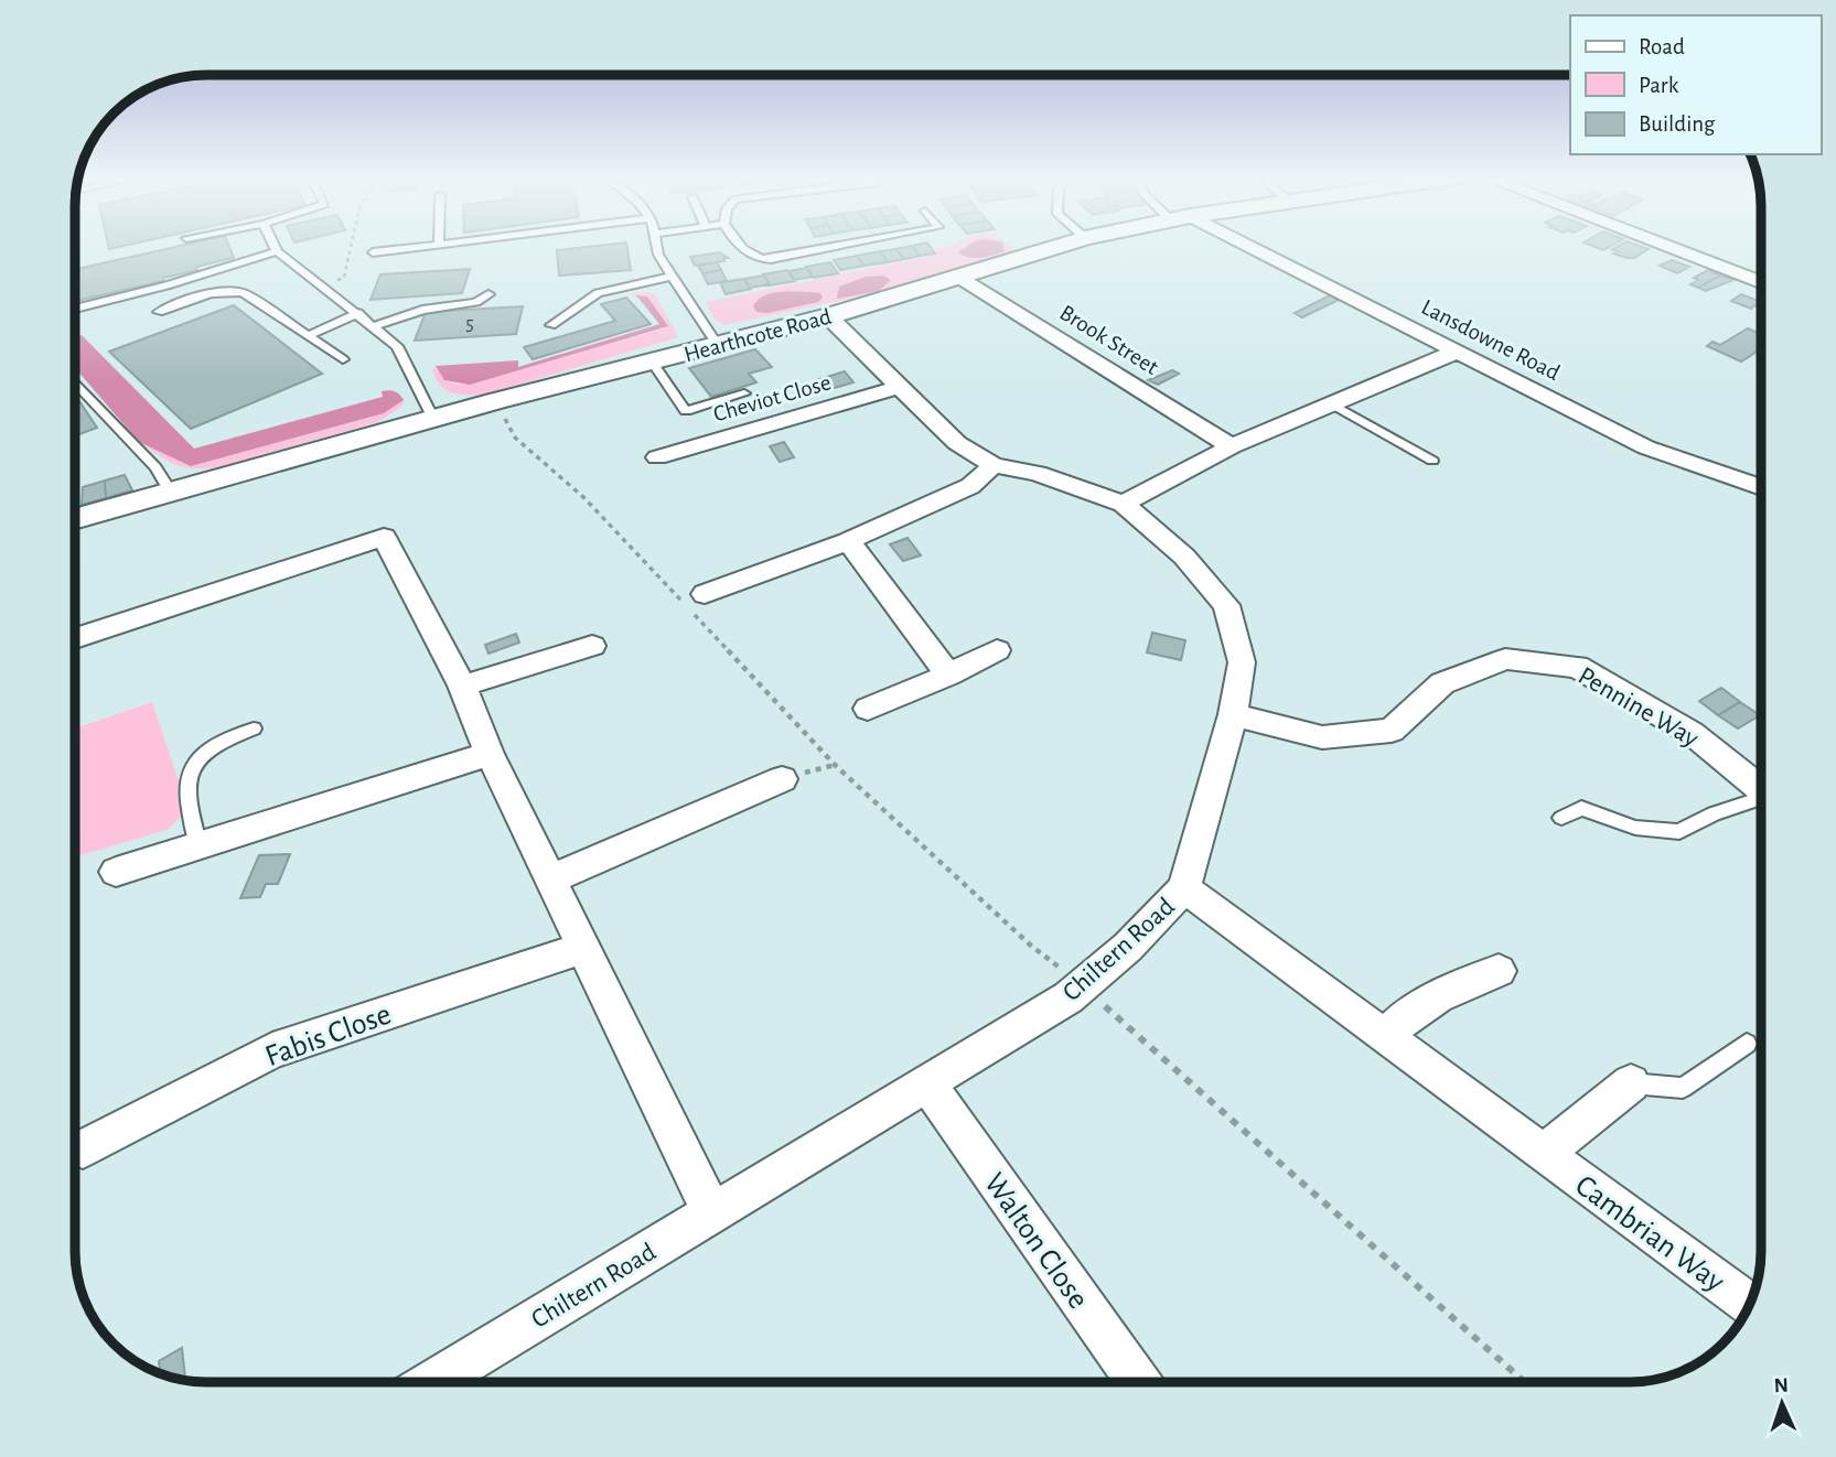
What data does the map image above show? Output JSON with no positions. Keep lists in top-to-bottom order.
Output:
{
  "streets": {
    "street": [
      "Hearthcote Road",
      "Brook Street",
      "Lansdowne Road",
      "Cheviot Close",
      "Pennine Way",
      "Chiltern Road",
      "Fabis Close",
      "Cambrian Way",
      "Walton Close"
    ]
  },
  "crossings": [
    ["Hearthcote Road", "Brook Street"],
    ["Hearthcote Road", "Chiltern Road"],
    ["Cheviot Close", "Chiltern Road"],
    ["Pennine Way", "Chiltern Road"],
    ["Chiltern Road", "Cambrian Way"],
    ["Chiltern Road", "Walton Close"]
  ],
  "house_numbers": ["5"],
  "legend": ["Road", "Park", "Building"],
  "north": "top"
}
